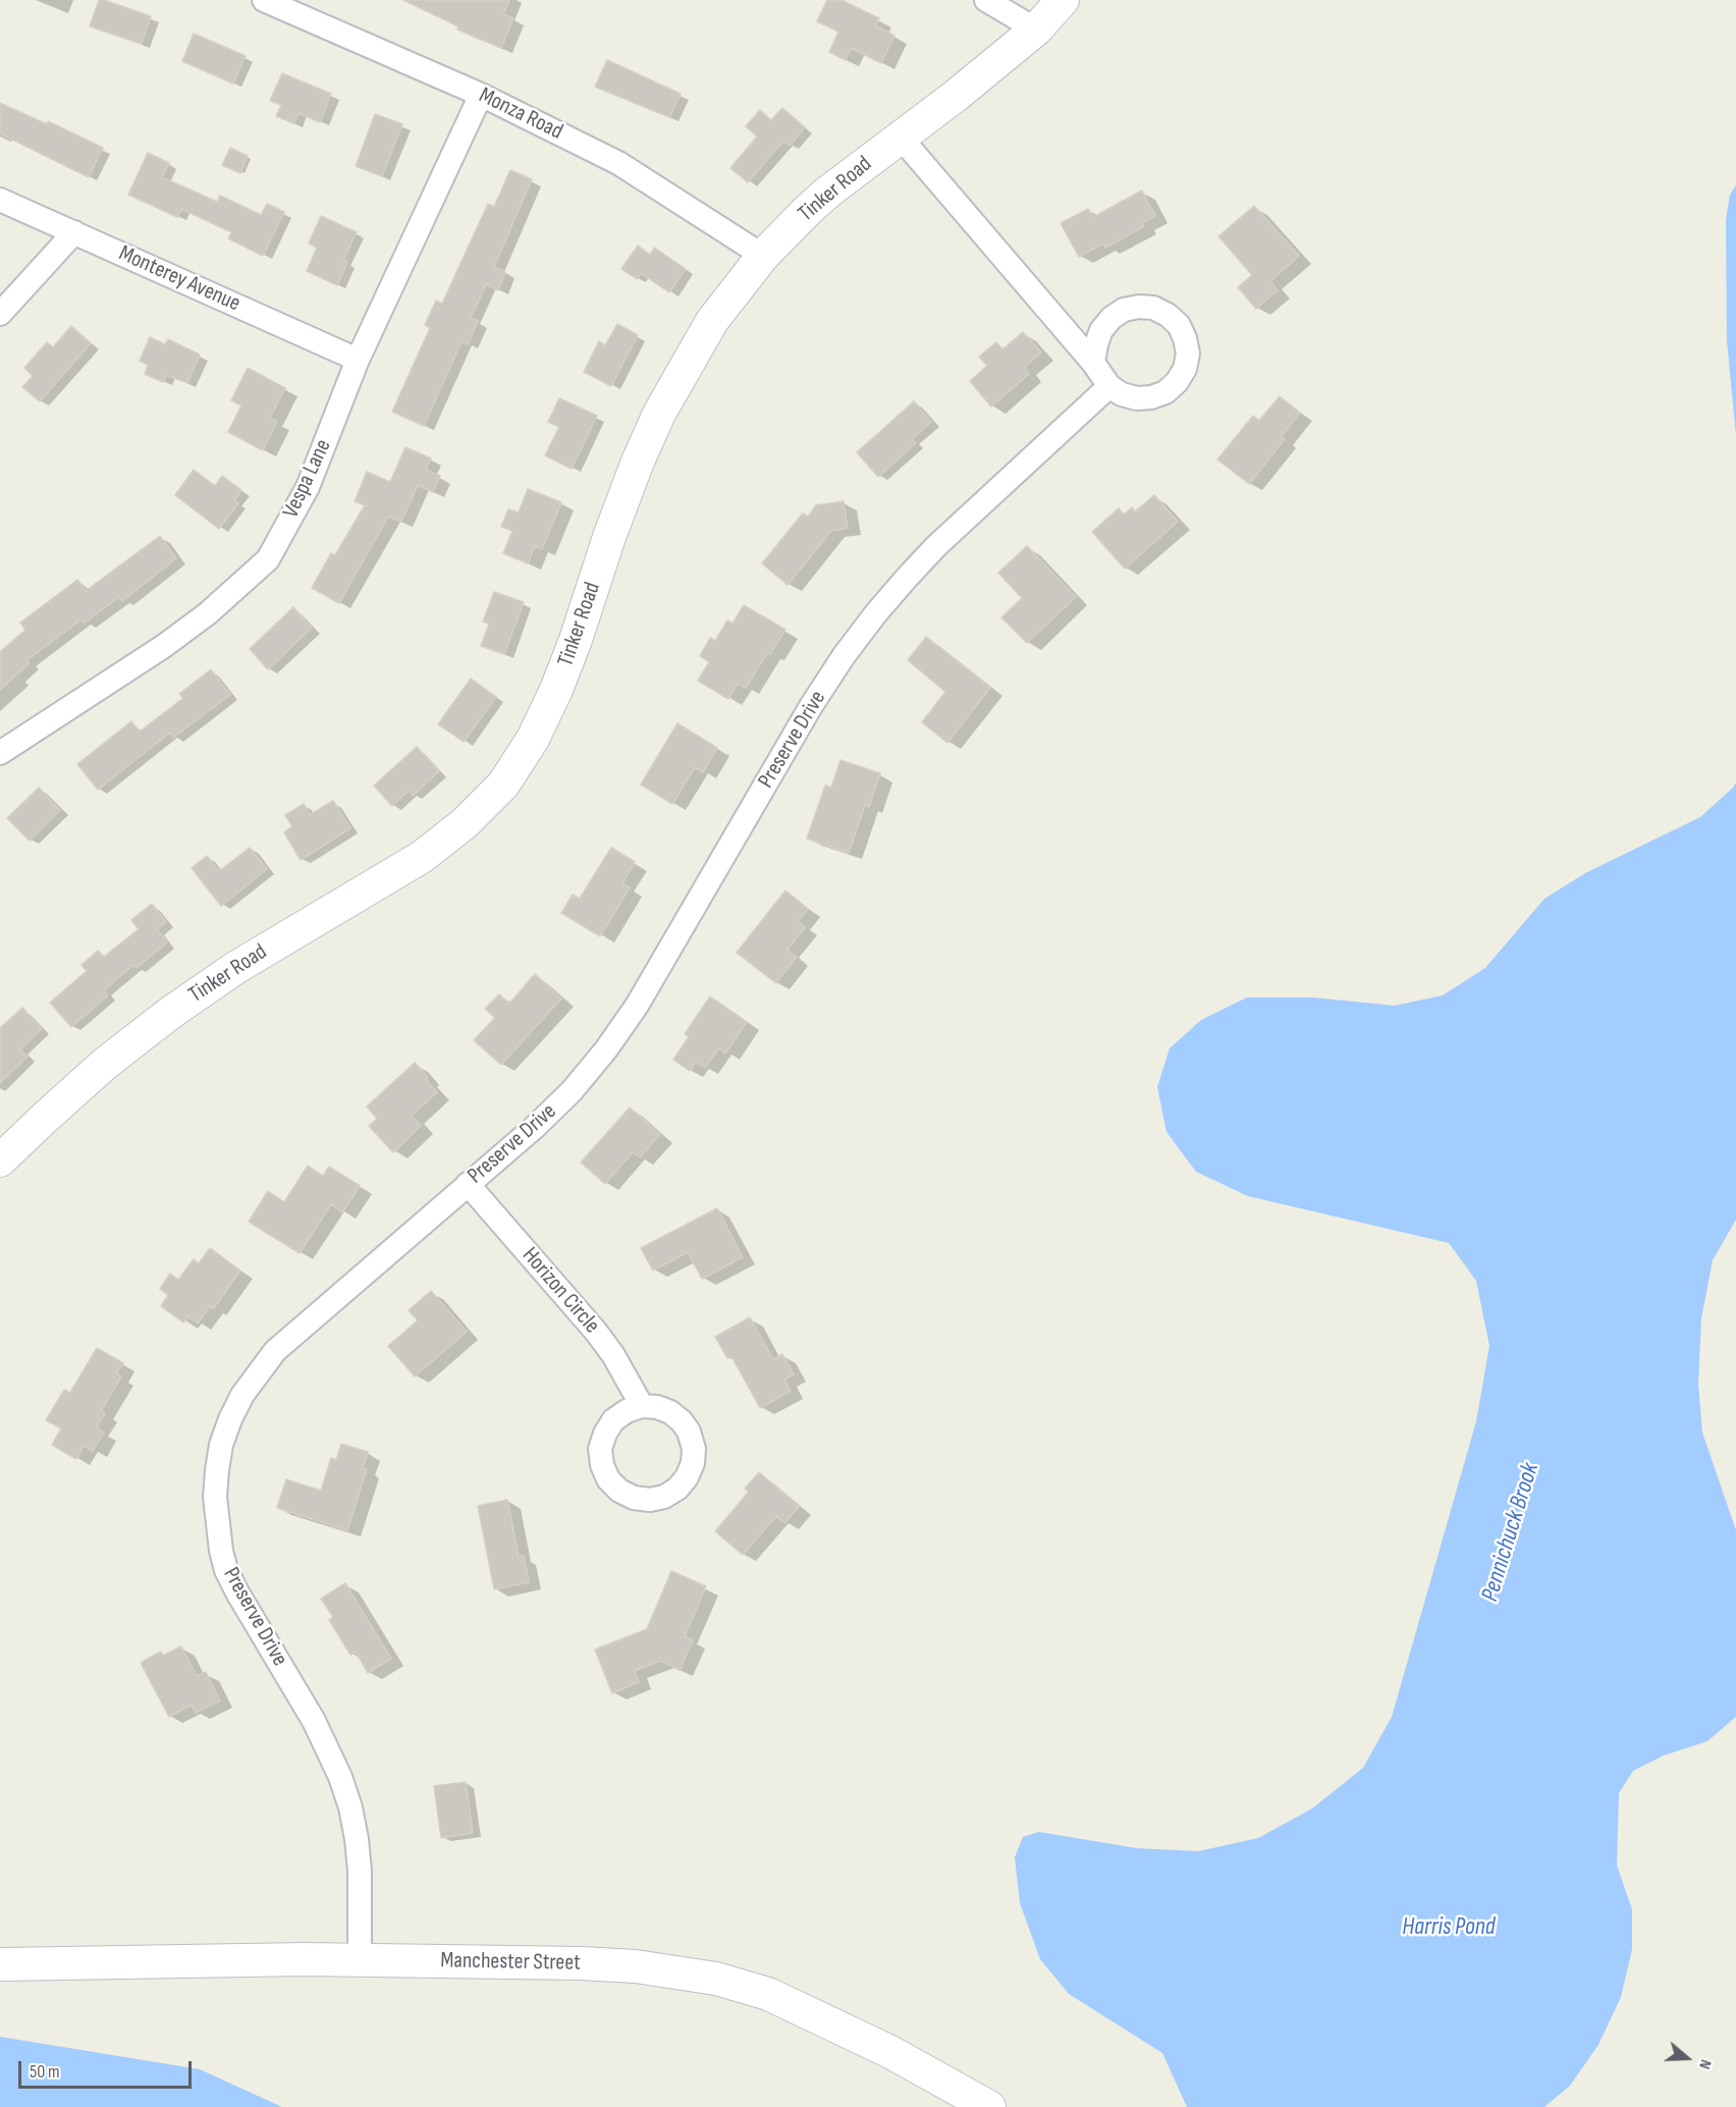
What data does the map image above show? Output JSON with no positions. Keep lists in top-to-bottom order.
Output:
{
  "streets": {
    "street": [
      "Monza Road",
      "Tinker Road",
      "Monterey Avenue",
      "Vespa Lane",
      "Preserve Drive",
      "Horizon Circle",
      "Manchester Street"
    ]
  },
  "crossings": [
    ["Monza Road", "Tinker Road"],
    ["Monza Road", "Vespa Lane"],
    ["Monterey Avenue", "Vespa Lane"],
    ["Preserve Drive", "Horizon Circle"],
    ["Preserve Drive", "Manchester Street"]
  ],
  "water": ["Pennichuck Brook", "Harris Pond"],
  "scale_bar": "50 m",
  "north": "right"
}
